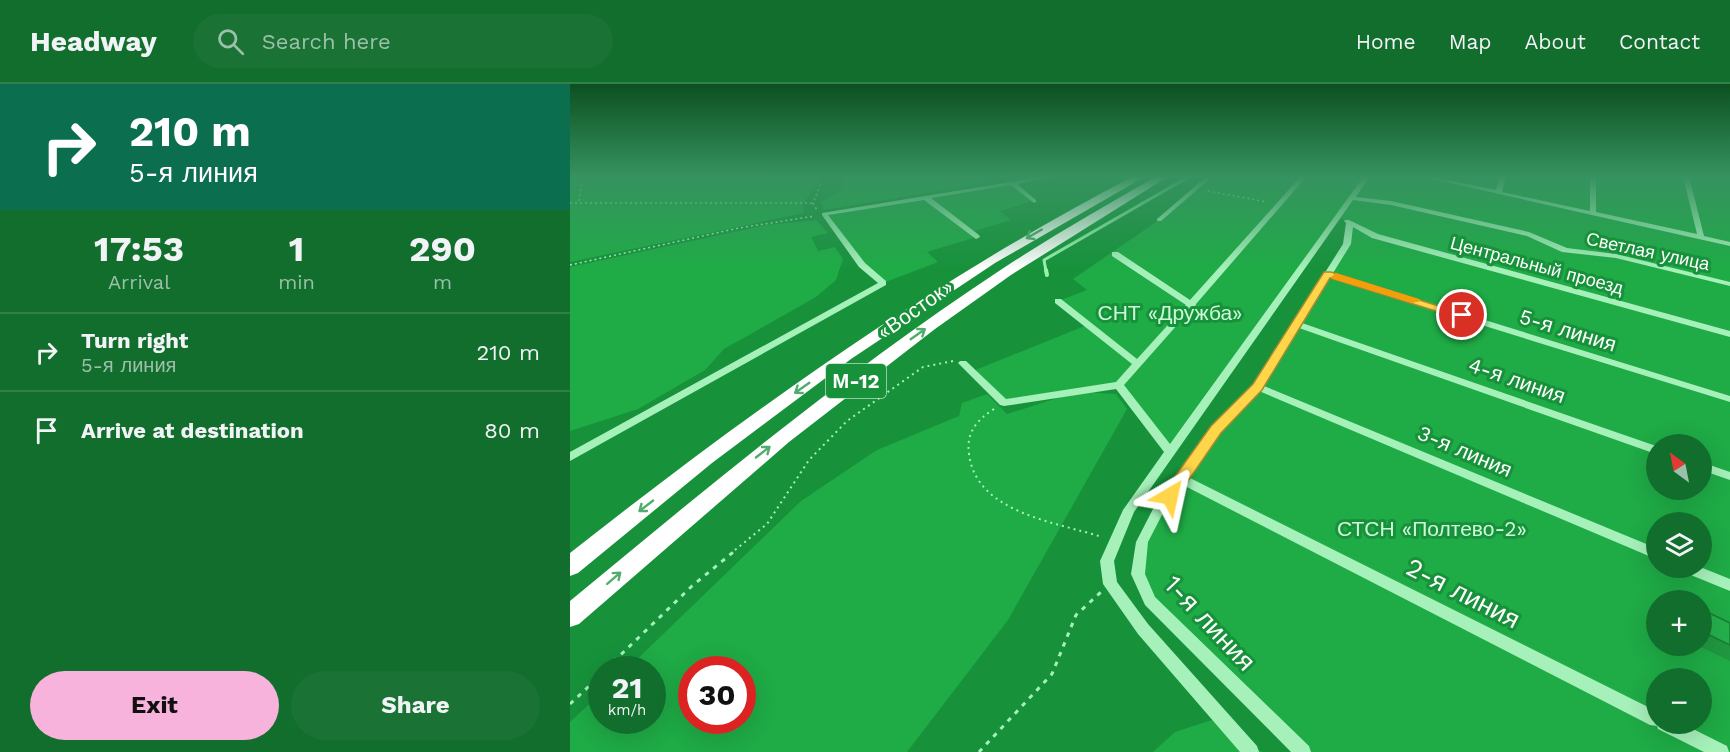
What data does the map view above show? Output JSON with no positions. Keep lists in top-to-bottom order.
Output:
{
  "streets": {
    "highway": ["«Восток»", "М-12"],
    "street": [
      "Светлая улица",
      "Центральный проезд",
      "5-я линия",
      "4-я линия",
      "3-я линия",
      "2-я линия",
      "1-я линия"
    ]
  },
  "crossings": [
    ["Центральный проезд", "1-я линия"],
    ["5-я линия", "1-я линия"],
    ["4-я линия", "1-я линия"],
    ["3-я линия", "1-я линия"],
    ["2-я линия", "1-я линия"]
  ],
  "parks": ["СНТ «Дружба»", "СТСН «Полтево-2»"],
  "north": "top left",
  "page": {
    "header": "Headway",
    "search": "Search here",
    "nav": [
      "Home",
      "Map",
      "About",
      "Contact"
    ],
    "turn": ["210 m", "5-я линия"],
    "eta": [
      "17:53",
      "Arrival",
      "1",
      "min",
      "290",
      "m"
    ],
    "list": [
      {
        "name": "Turn right",
        "note": "5-я линия",
        "value": "210 m"
      },
      {
        "name": "Arrive at destination",
        "value": "80 m"
      }
    ],
    "map_buttons": ["+", "−"],
    "speed": "21 km/h",
    "limit": "30",
    "buttons": ["Exit", "Share"]
  }
}
